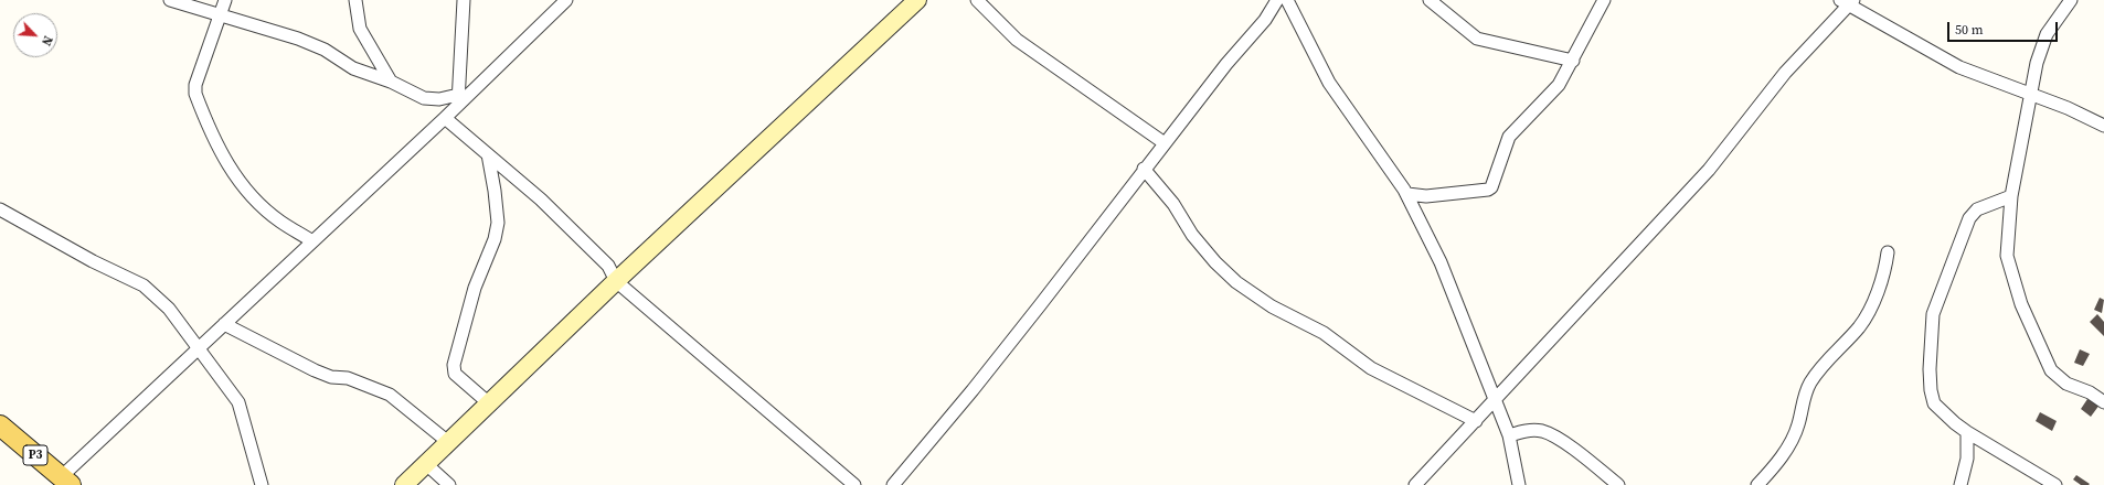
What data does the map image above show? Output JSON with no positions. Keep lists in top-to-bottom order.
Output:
{
  "streets": {
    "main road": ["P3"]
  },
  "scale_bar": "50 m",
  "north": "bottom right"
}
